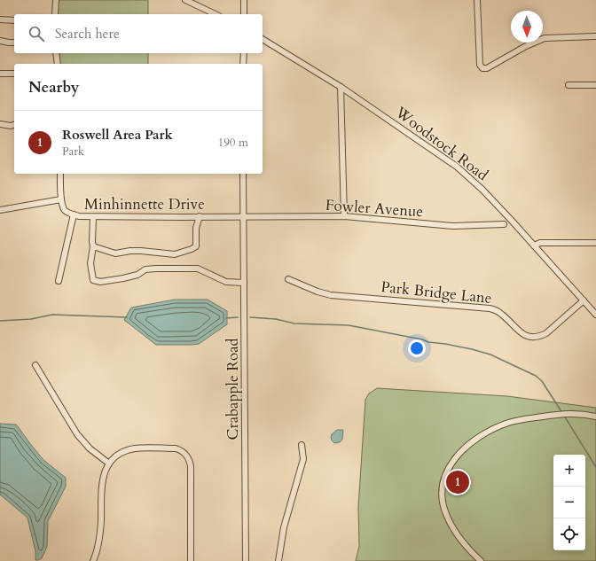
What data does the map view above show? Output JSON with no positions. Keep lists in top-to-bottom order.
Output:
{
  "streets": {
    "street": [
      "Woodstock Road",
      "Minhinnette Drive",
      "Fowler Avenue",
      "Park Bridge Lane",
      "Crabapple Road"
    ]
  },
  "crossings": [
    ["Woodstock Road", "Park Bridge Lane"],
    ["Minhinnette Drive", "Fowler Avenue"],
    ["Minhinnette Drive", "Crabapple Road"],
    ["Fowler Avenue", "Crabapple Road"]
  ],
  "north": "bottom",
  "page": {
    "search": "Search here",
    "heading": "Nearby",
    "list": [
      {
        "mark": "1",
        "name": "Roswell Area Park",
        "note": "Park",
        "value": "190 m"
      }
    ],
    "map_buttons": ["+", "−"],
    "pins": "1"
  }
}
